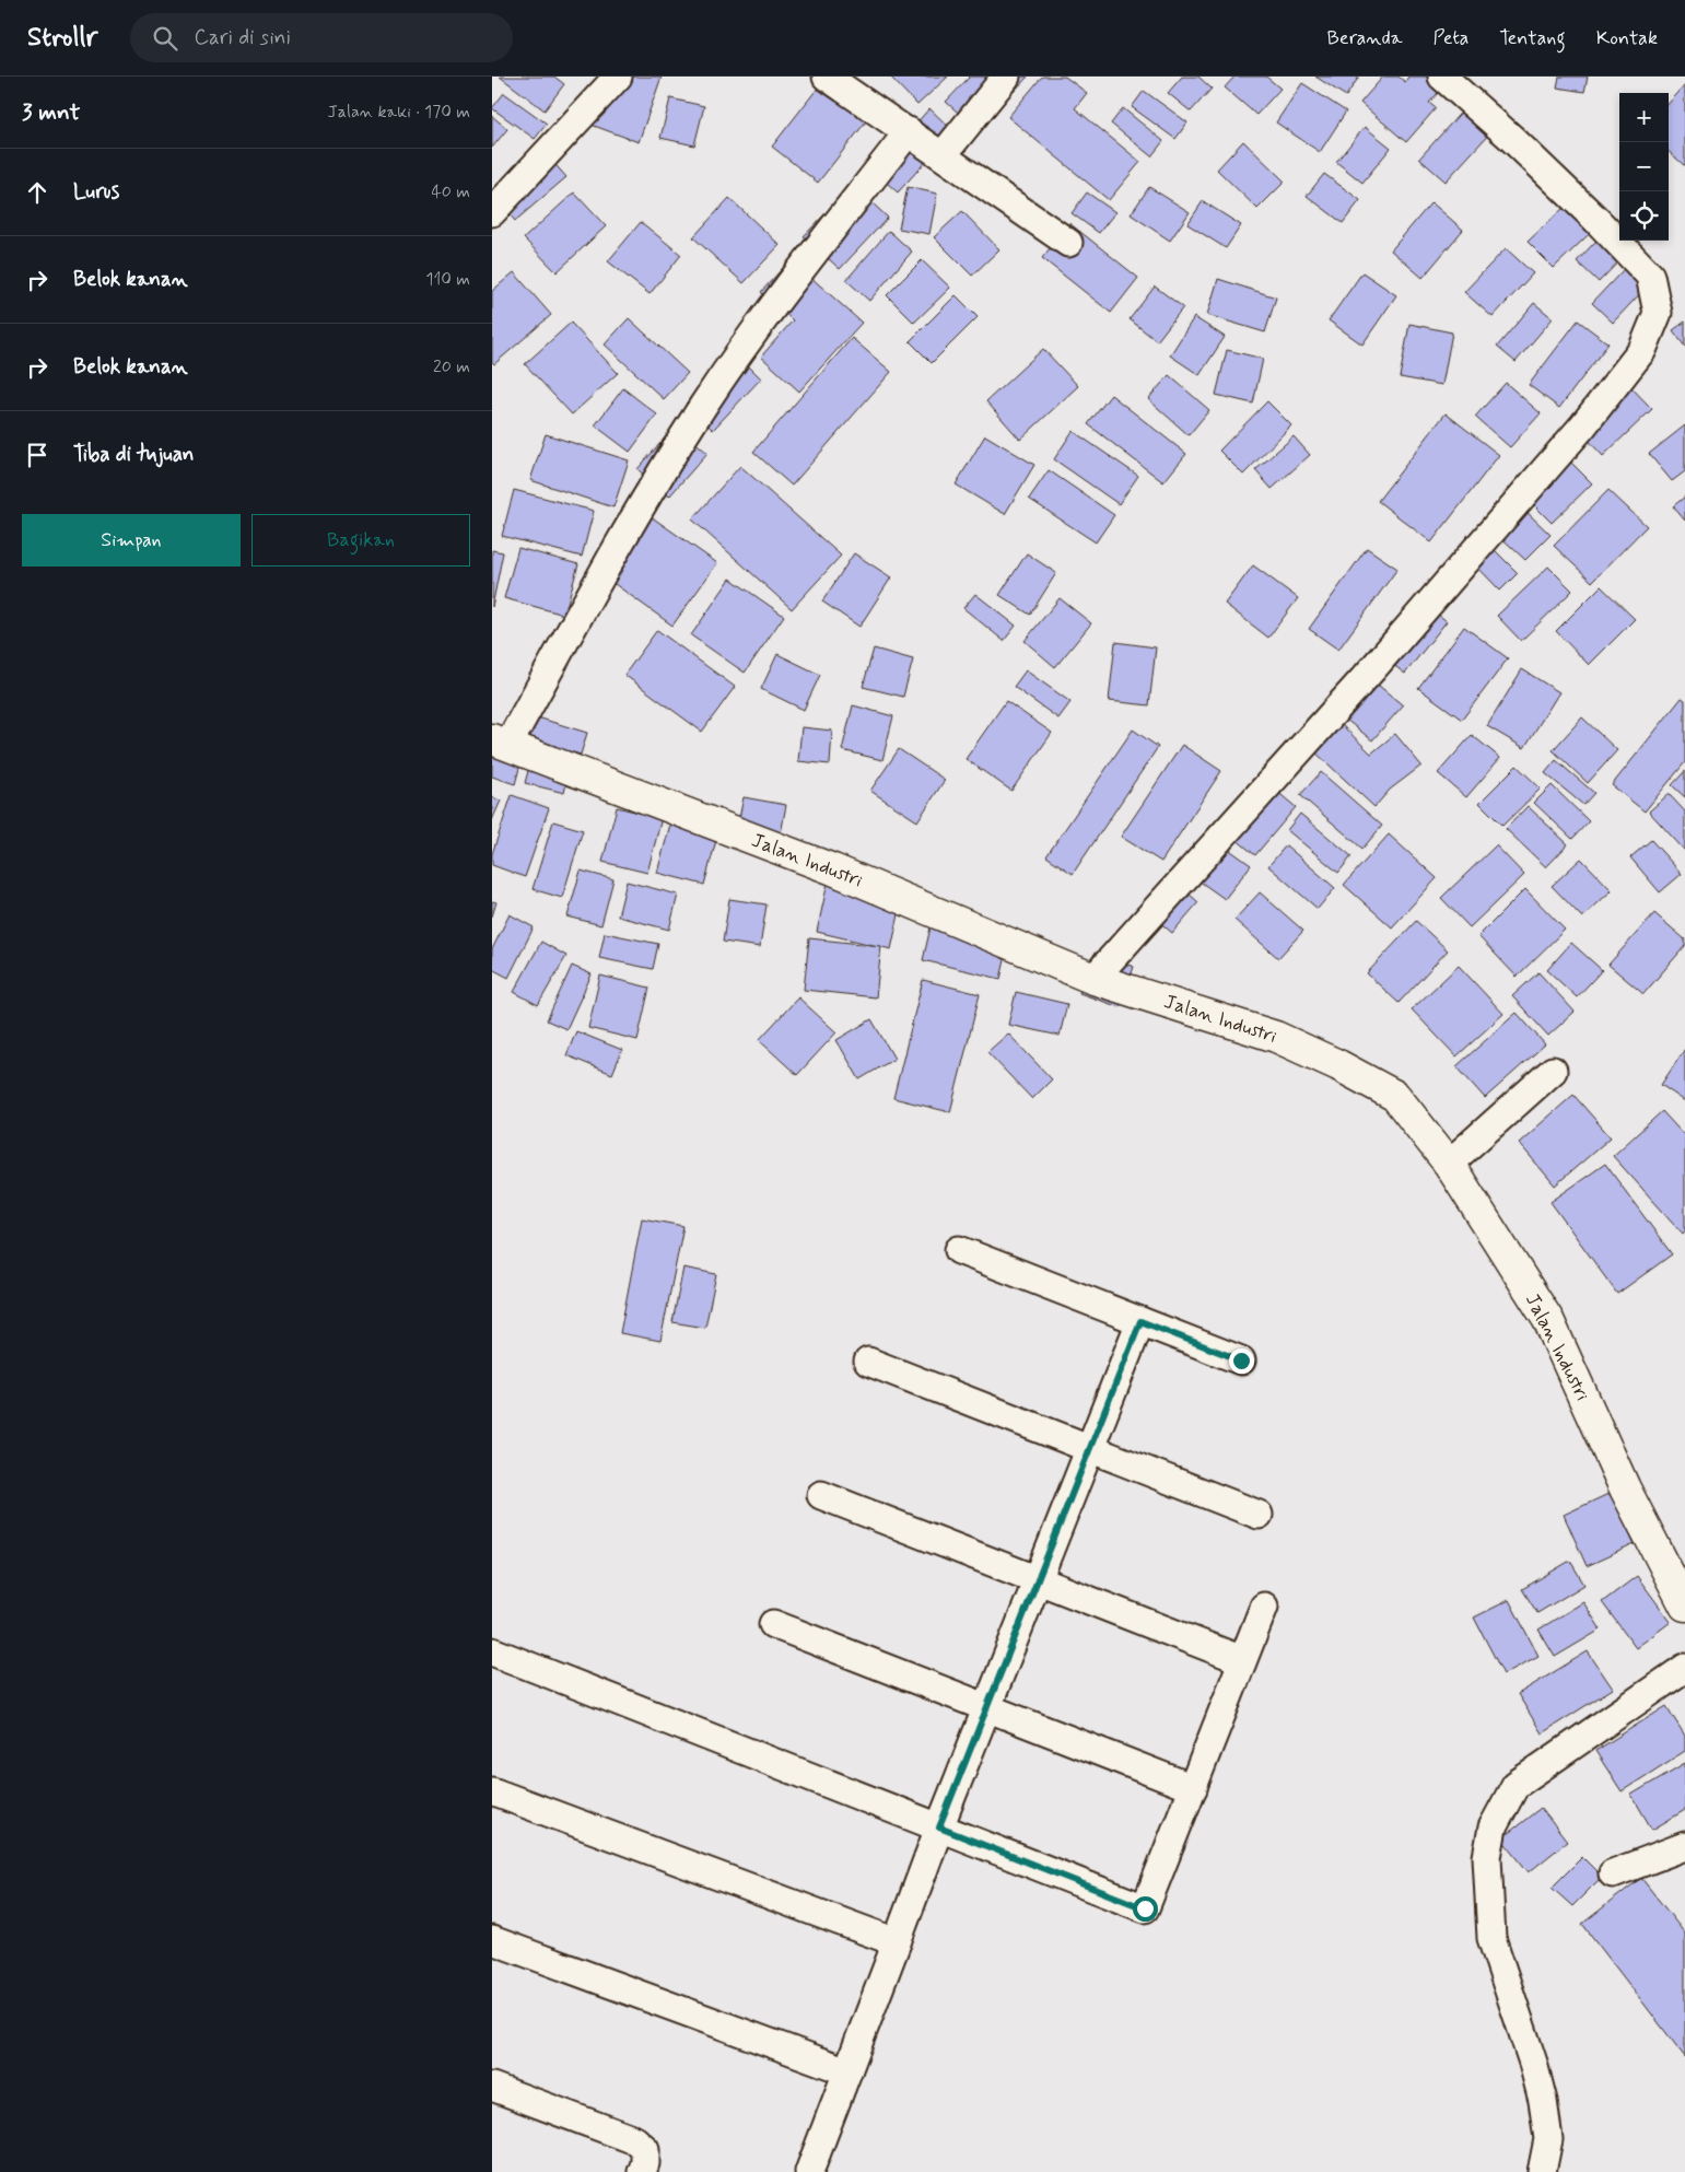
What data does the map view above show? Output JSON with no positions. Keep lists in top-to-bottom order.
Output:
{
  "streets": {
    "main road": ["Jalan Industri"]
  },
  "page": {
    "header": "Strollr",
    "search": "Cari di sini",
    "nav": [
      "Beranda",
      "Peta",
      "Tentang",
      "Kontak"
    ],
    "heading": ["3 mnt", "Jalan kaki · 170 m"],
    "map_buttons": ["+", "−"],
    "list": [
      ["Lurus", "40 m"],
      ["Belok kanan", "110 m"],
      ["Belok kanan", "20 m"],
      "Tiba di tujuan"
    ],
    "buttons": ["Simpan", "Bagikan"]
  }
}
